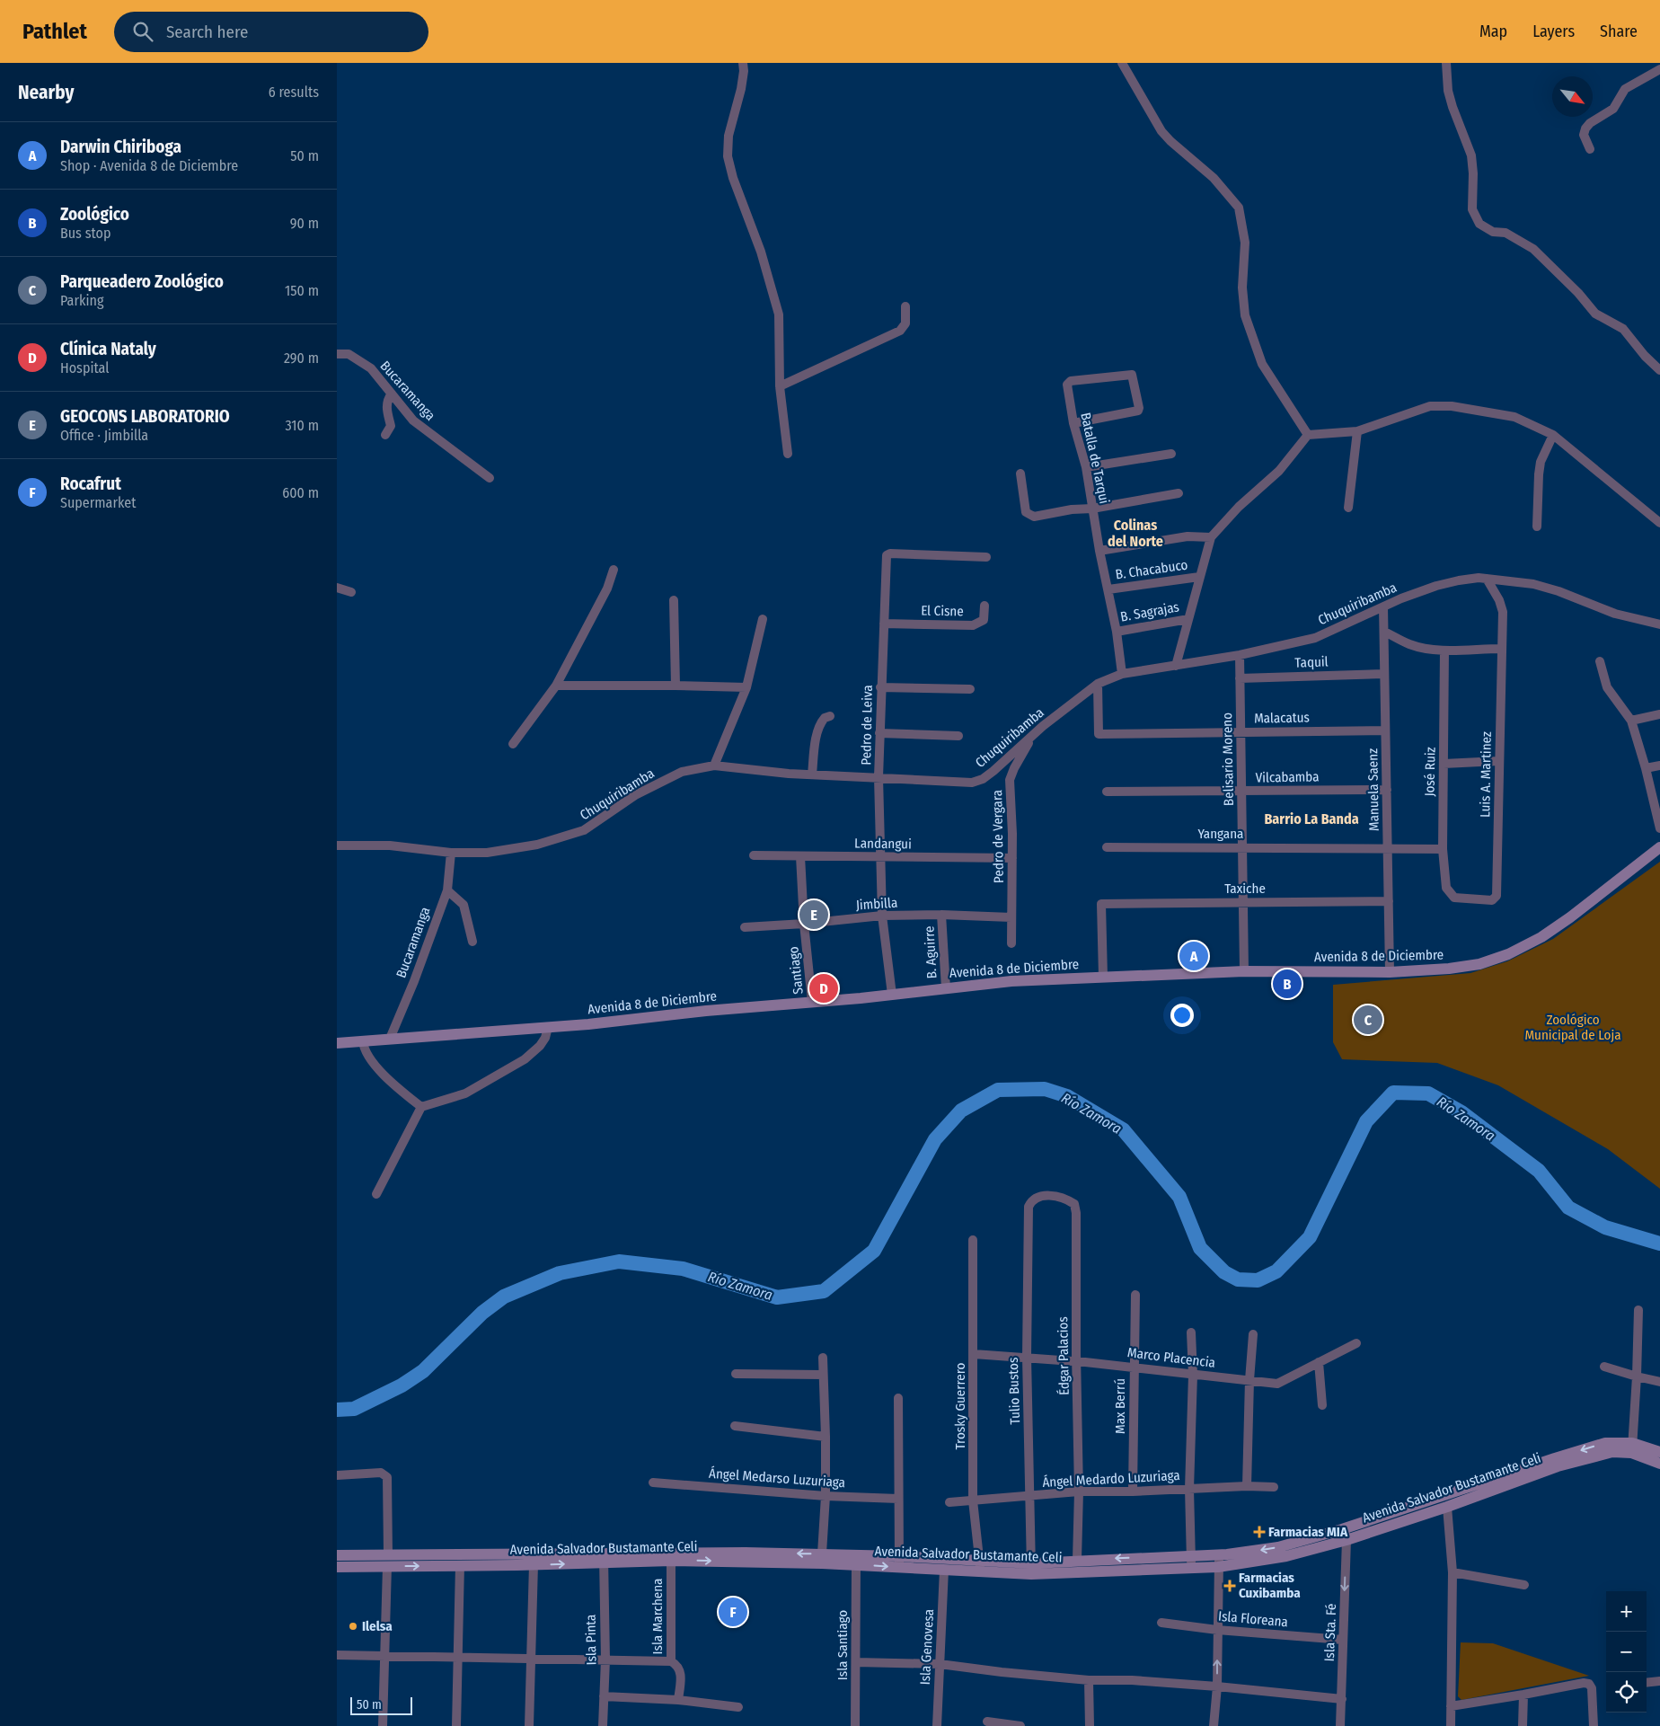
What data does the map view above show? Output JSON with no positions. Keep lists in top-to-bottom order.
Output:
{
  "streets": {
    "main road": ["Avenida 8 de Diciembre", "Avenida Salvador Bustamante Celi"],
    "street": [
      "Bucaramanga",
      "Batalla de Tarqui",
      "B. Chacabuco",
      "Chuquiribamba",
      "El Cisne",
      "B. Sagrajas",
      "Taquil",
      "Malacatus",
      "Pedro de Leiva",
      "Belisario Moreno",
      "José Ruiz",
      "Luis A. Martinez",
      "Vilcabamba",
      "Manuela Saenz",
      "Yangana",
      "Pedro de Vergara",
      "Landangui",
      "Taxiche",
      "Jimbilla",
      "B. Aguirre",
      "Santiago",
      "Édgar Palacios",
      "Marco Placencia",
      "Tulio Bustos",
      "Trosky Guerrero",
      "Max Berrú",
      "Ángel Medarso Luzuriaga",
      "Ángel Medardo Luzuriaga",
      "Isla Marchena",
      "Isla Floreana",
      "Isla Sta. Fé",
      "Isla Pinta",
      "Isla Santiago",
      "Isla Genovesa"
    ]
  },
  "crossings": [
    ["Bucaramanga", "Chuquiribamba"],
    ["Bucaramanga", "Avenida 8 de Diciembre"],
    ["Batalla de Tarqui", "B. Chacabuco"],
    ["Batalla de Tarqui", "Chuquiribamba"],
    ["Batalla de Tarqui", "B. Sagrajas"],
    ["Chuquiribamba", "Malacatus"],
    ["Chuquiribamba", "Pedro de Leiva"],
    ["Chuquiribamba", "Belisario Moreno"],
    ["Chuquiribamba", "Luis A. Martinez"],
    ["Chuquiribamba", "Manuela Saenz"],
    ["Chuquiribamba", "Pedro de Vergara"],
    ["El Cisne", "Pedro de Leiva"],
    ["Taquil", "Belisario Moreno"],
    ["Taquil", "Manuela Saenz"],
    ["Malacatus", "Belisario Moreno"],
    ["Malacatus", "Manuela Saenz"],
    ["Pedro de Leiva", "Landangui"],
    ["Pedro de Leiva", "Jimbilla"],
    ["Pedro de Leiva", "Avenida 8 de Diciembre"],
    ["Belisario Moreno", "Vilcabamba"],
    ["Belisario Moreno", "Yangana"],
    ["Belisario Moreno", "Taxiche"],
    ["Belisario Moreno", "Avenida 8 de Diciembre"],
    ["José Ruiz", "Luis A. Martinez"],
    ["José Ruiz", "Yangana"],
    ["Vilcabamba", "Manuela Saenz"],
    ["Manuela Saenz", "Yangana"],
    ["Manuela Saenz", "Taxiche"],
    ["Manuela Saenz", "Avenida 8 de Diciembre"],
    ["Pedro de Vergara", "Landangui"],
    ["Pedro de Vergara", "Jimbilla"],
    ["Landangui", "Santiago"],
    ["Taxiche", "Avenida 8 de Diciembre"],
    ["Jimbilla", "B. Aguirre"],
    ["Jimbilla", "Santiago"],
    ["B. Aguirre", "Avenida 8 de Diciembre"],
    ["Avenida 8 de Diciembre", "Santiago"],
    ["Édgar Palacios", "Marco Placencia"],
    ["Édgar Palacios", "Tulio Bustos"],
    ["Édgar Palacios", "Ángel Medardo Luzuriaga"],
    ["Édgar Palacios", "Avenida Salvador Bustamante Celi"],
    ["Marco Placencia", "Tulio Bustos"],
    ["Marco Placencia", "Trosky Guerrero"],
    ["Marco Placencia", "Max Berrú"],
    ["Tulio Bustos", "Ángel Medardo Luzuriaga"],
    ["Tulio Bustos", "Avenida Salvador Bustamante Celi"],
    ["Trosky Guerrero", "Ángel Medardo Luzuriaga"],
    ["Trosky Guerrero", "Avenida Salvador Bustamante Celi"],
    ["Max Berrú", "Ángel Medardo Luzuriaga"],
    ["Avenida Salvador Bustamante Celi", "Isla Marchena"],
    ["Avenida Salvador Bustamante Celi", "Isla Sta. Fé"],
    ["Avenida Salvador Bustamante Celi", "Isla Pinta"],
    ["Avenida Salvador Bustamante Celi", "Isla Santiago"],
    ["Avenida Salvador Bustamante Celi", "Isla Genovesa"],
    ["Isla Marchena", "Isla Pinta"],
    ["Isla Floreana", "Isla Sta. Fé"]
  ],
  "one_way": ["Isla Sta. Fé"],
  "districts": ["Colinas del Norte", "Barrio La Banda"],
  "water": ["Río Zamora"],
  "parks": ["Zoológico Municipal de Loja"],
  "places": {
    "health": ["Farmacias MIA", "Farmacias Cuxibamba"],
    "other": ["Ilelsa"]
  },
  "scale_bar": "50 m",
  "north": "bottom right",
  "page": {
    "header": "Pathlet",
    "search": "Search here",
    "nav": ["Map", "Layers", "Share"],
    "heading": ["Nearby", "6 results"],
    "list": [
      {
        "mark": "A",
        "name": "Darwin Chiriboga",
        "note": "Shop · Avenida 8 de Diciembre",
        "value": "50 m"
      },
      {
        "mark": "B",
        "name": "Zoológico",
        "note": "Bus stop",
        "value": "90 m"
      },
      {
        "mark": "C",
        "name": "Parqueadero Zoológico",
        "note": "Parking",
        "value": "150 m"
      },
      {
        "mark": "D",
        "name": "Clínica Nataly",
        "note": "Hospital",
        "value": "290 m"
      },
      {
        "mark": "E",
        "name": "GEOCONS LABORATORIO",
        "note": "Office · Jimbilla",
        "value": "310 m"
      },
      {
        "mark": "F",
        "name": "Rocafrut",
        "note": "Supermarket",
        "value": "600 m"
      }
    ],
    "pins": [
      "E",
      "A",
      "B",
      "D",
      "C",
      "F"
    ],
    "map_buttons": ["+", "−"],
    "scale": "50 m"
  }
}
